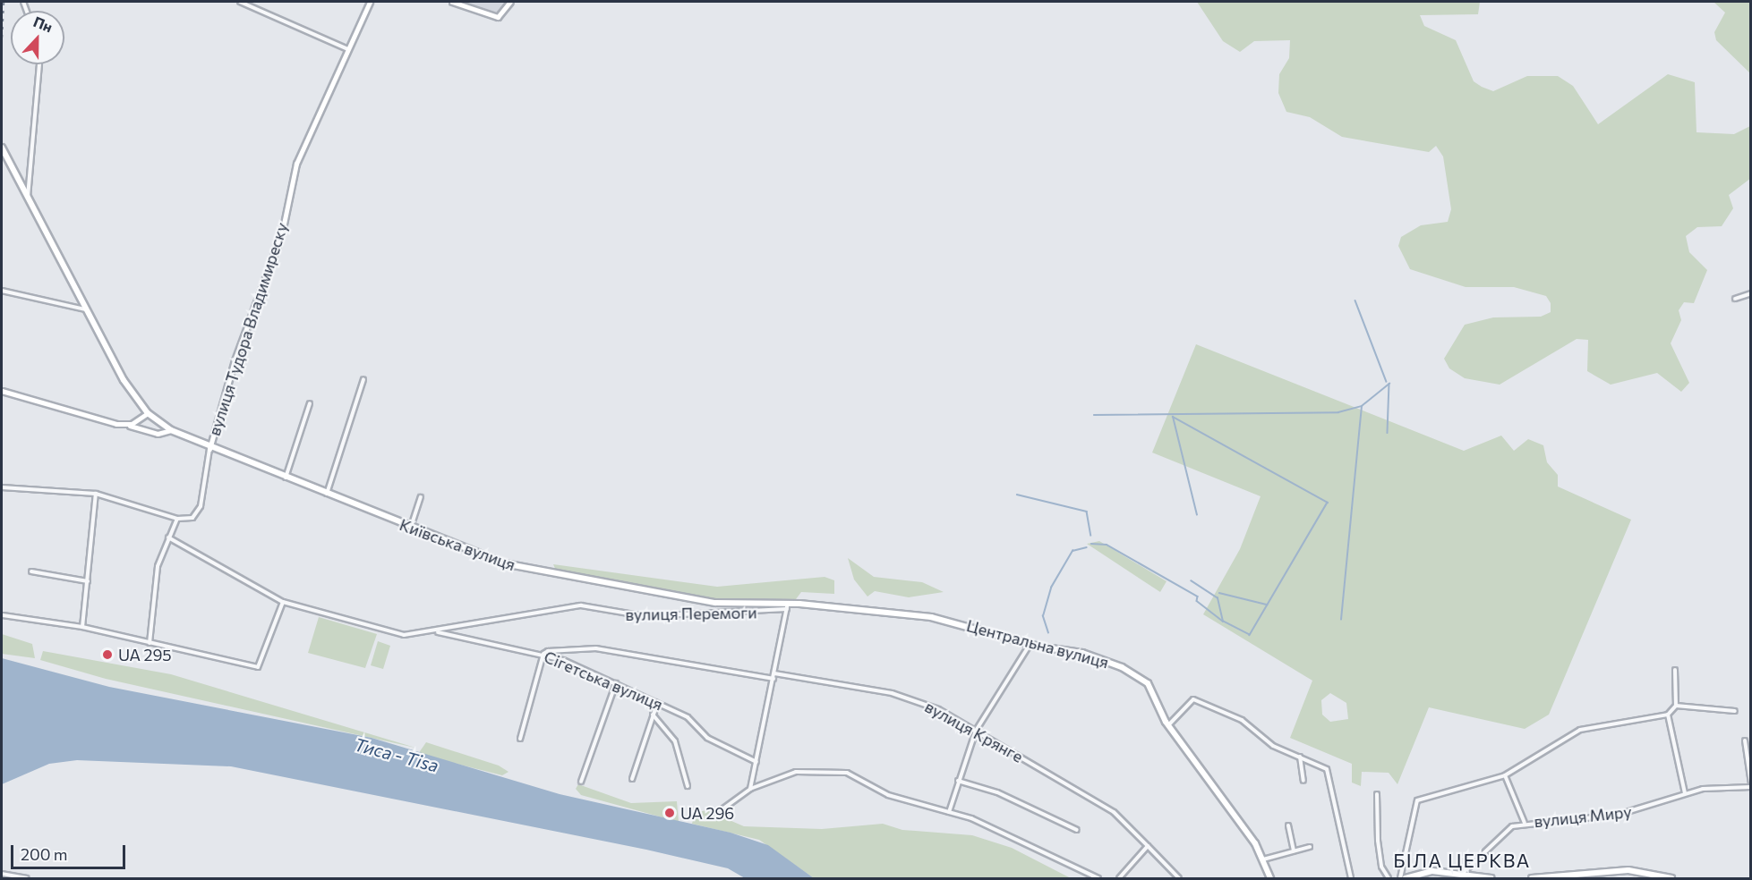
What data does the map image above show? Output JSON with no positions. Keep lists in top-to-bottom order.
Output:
{
  "streets": {
    "main road": ["Київська вулиця", "Центральна вулиця"],
    "street": [
      "вулиця Тудора Владимиреску",
      "вулиця Перемоги",
      "Сігетська вулиця",
      "вулиця Крянге",
      "вулиця Миру"
    ]
  },
  "crossings": [
    ["вулиця Тудора Владимиреску", "Київська вулиця"],
    ["Київська вулиця", "вулиця Перемоги"],
    ["Київська вулиця", "Центральна вулиця"],
    ["вулиця Перемоги", "Центральна вулиця"],
    ["вулиця Перемоги", "Сігетська вулиця"]
  ],
  "districts": ["БІЛА ЦЕРКВА"],
  "water": ["Тиса - Tisa"],
  "places": ["UA 295", "UA 296"],
  "scale_bar": "200 m",
  "north": "top"
}
